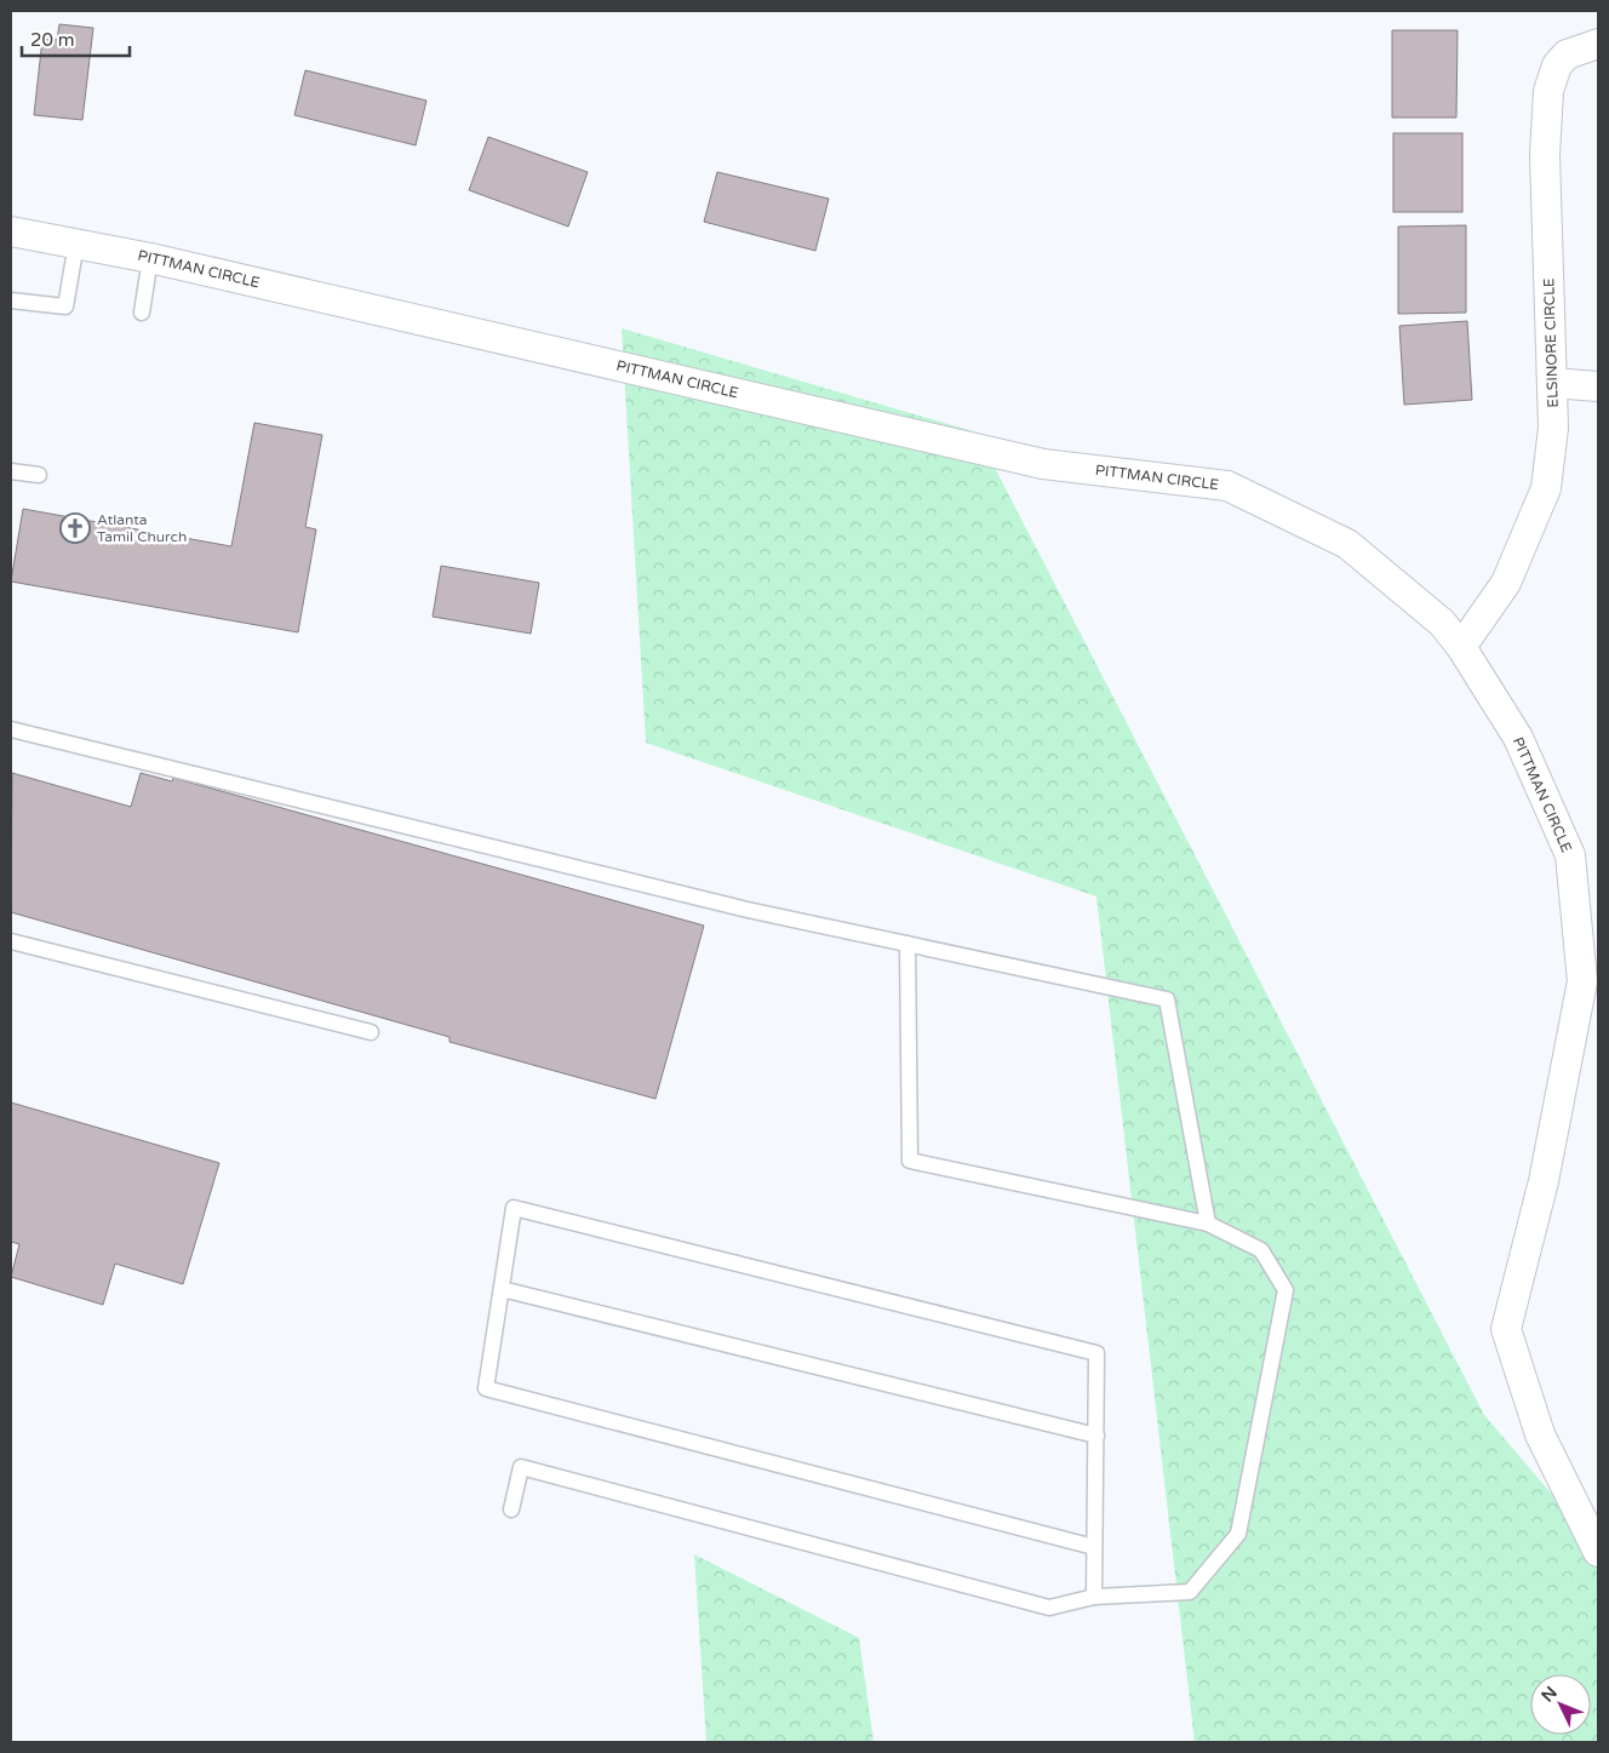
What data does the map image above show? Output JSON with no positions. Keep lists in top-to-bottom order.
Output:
{
  "streets": {
    "street": ["PITTMAN CIRCLE", "ELSINORE CIRCLE"]
  },
  "crossings": [
    ["PITTMAN CIRCLE", "ELSINORE CIRCLE"]
  ],
  "places": {
    "church": ["Atlanta Tamil Church"]
  },
  "scale_bar": "20 m",
  "north": "top left"
}
